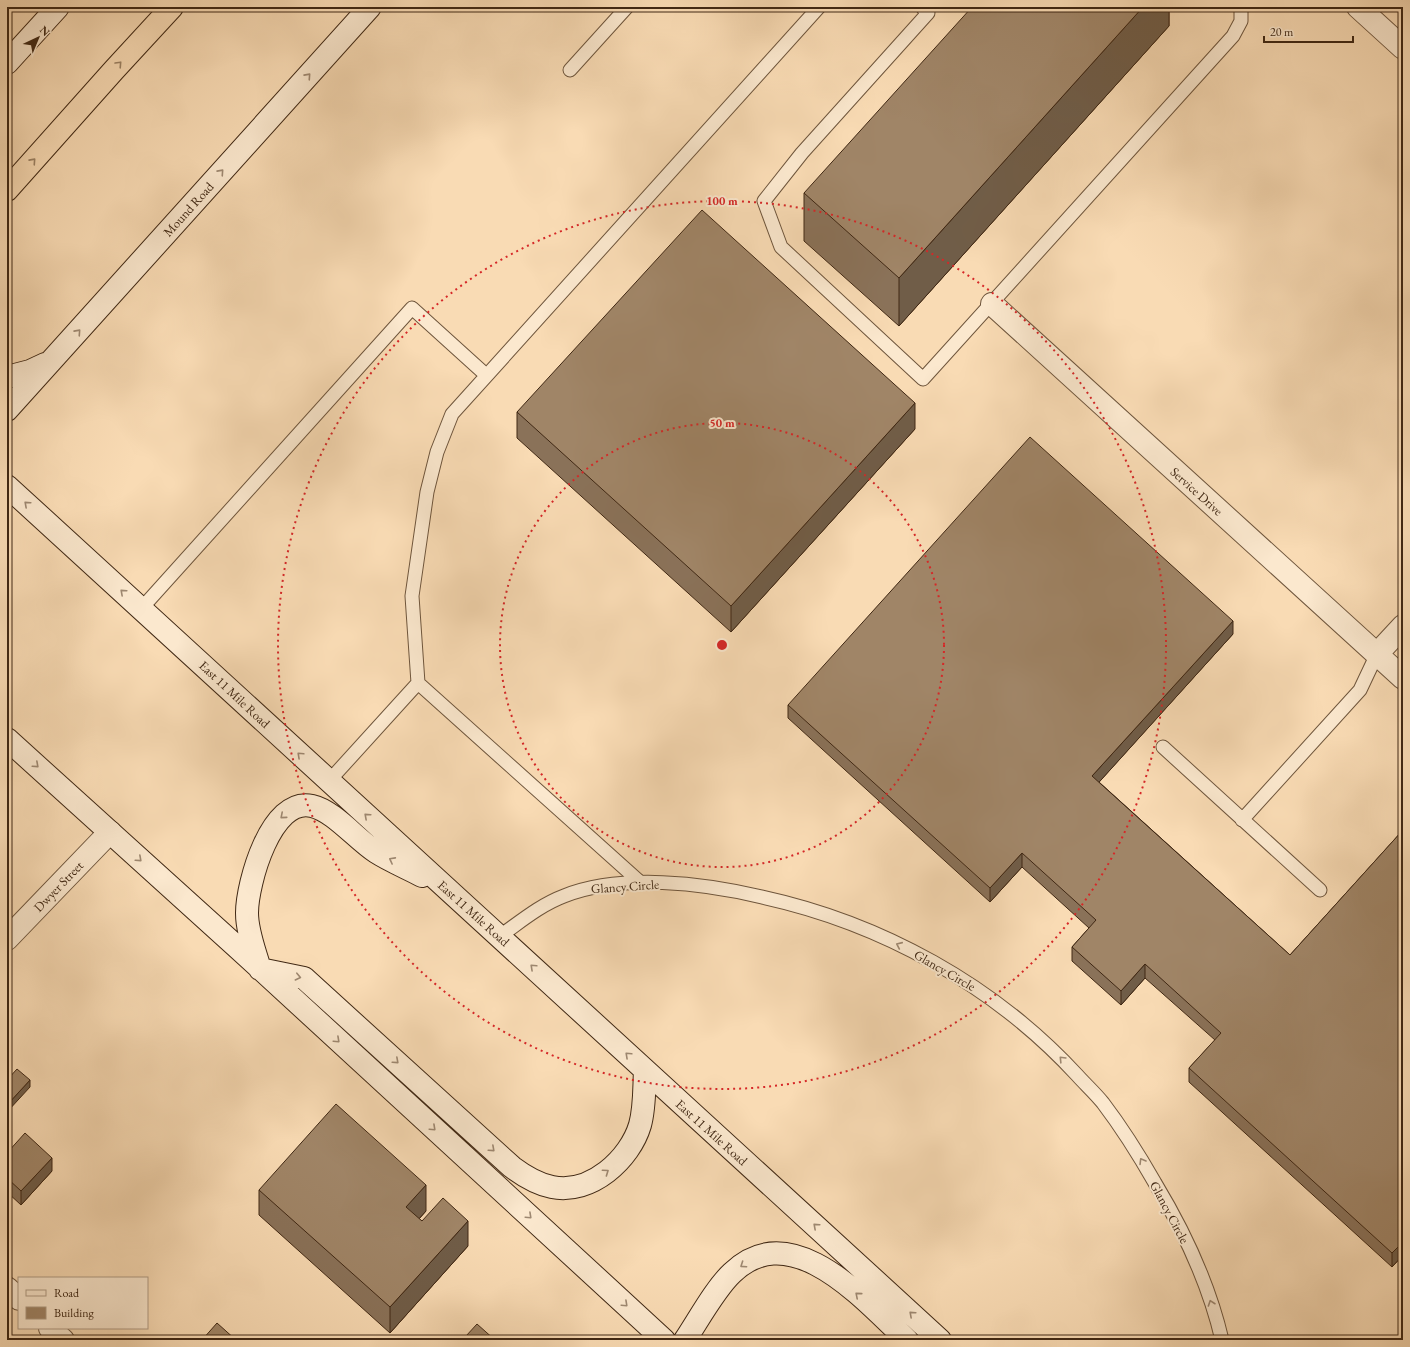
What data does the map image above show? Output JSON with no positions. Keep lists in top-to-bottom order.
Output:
{
  "streets": {
    "main road": [
      "Mound Road",
      "Service Drive",
      "East 11 Mile Road",
      "Dwyer Street"
    ],
    "lane": ["Glancy Circle"]
  },
  "crossings": [
    ["East 11 Mile Road", "Glancy Circle"]
  ],
  "one_way": ["Mound Road", "Glancy Circle"],
  "legend": ["Road", "Building"],
  "scale_bar": "20 m",
  "north": "top right",
  "rings": ["100 m", "50 m"]
}
